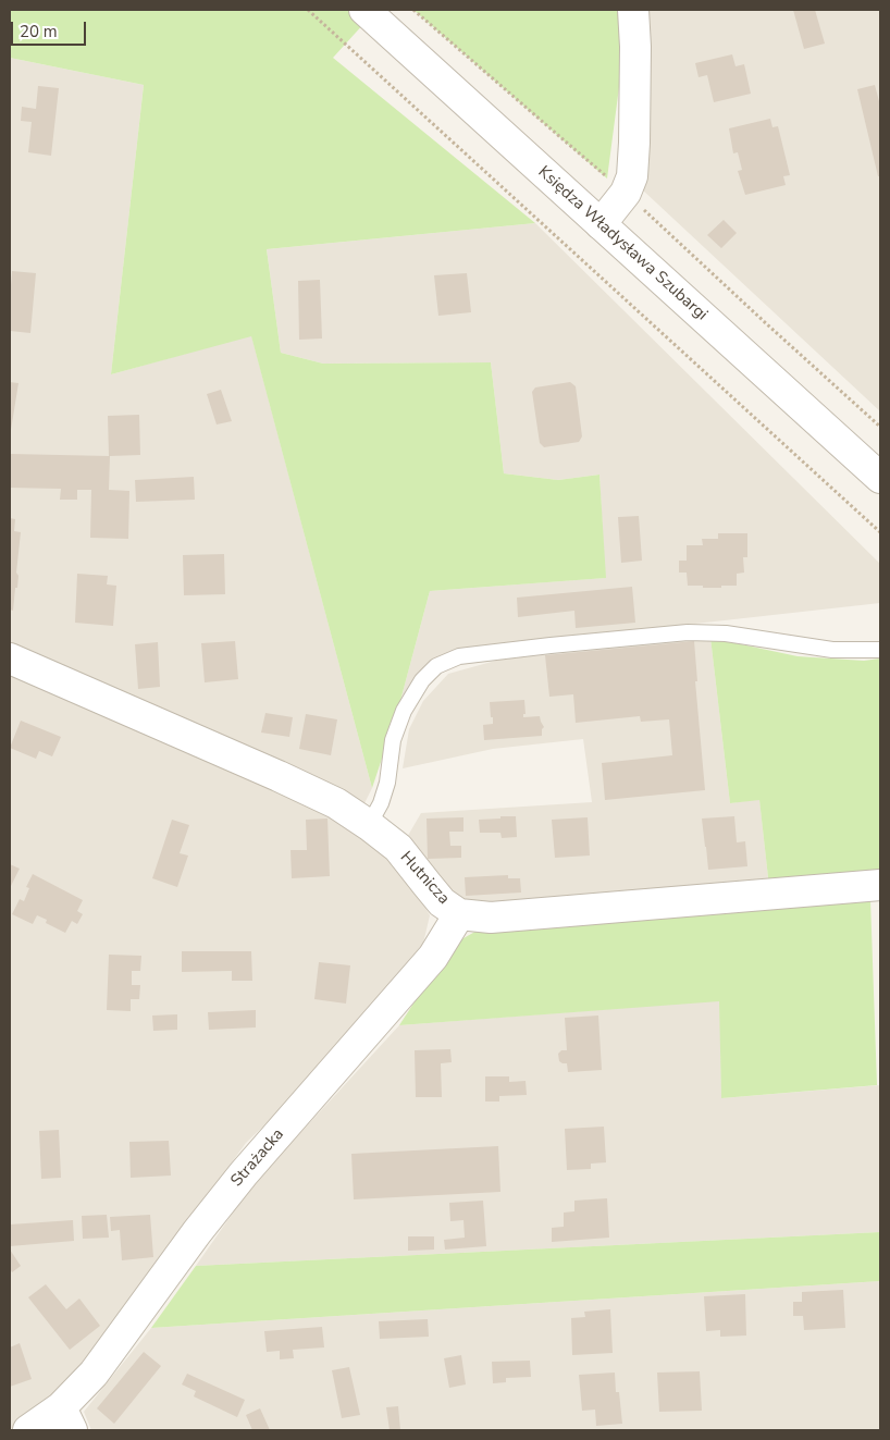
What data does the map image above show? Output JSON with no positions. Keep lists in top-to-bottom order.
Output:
{
  "streets": {
    "street": ["Księdza Władysława Szubargi", "Hutnicza", "Strażacka"]
  },
  "crossings": [
    ["Hutnicza", "Strażacka"]
  ],
  "scale_bar": "20 m"
}
